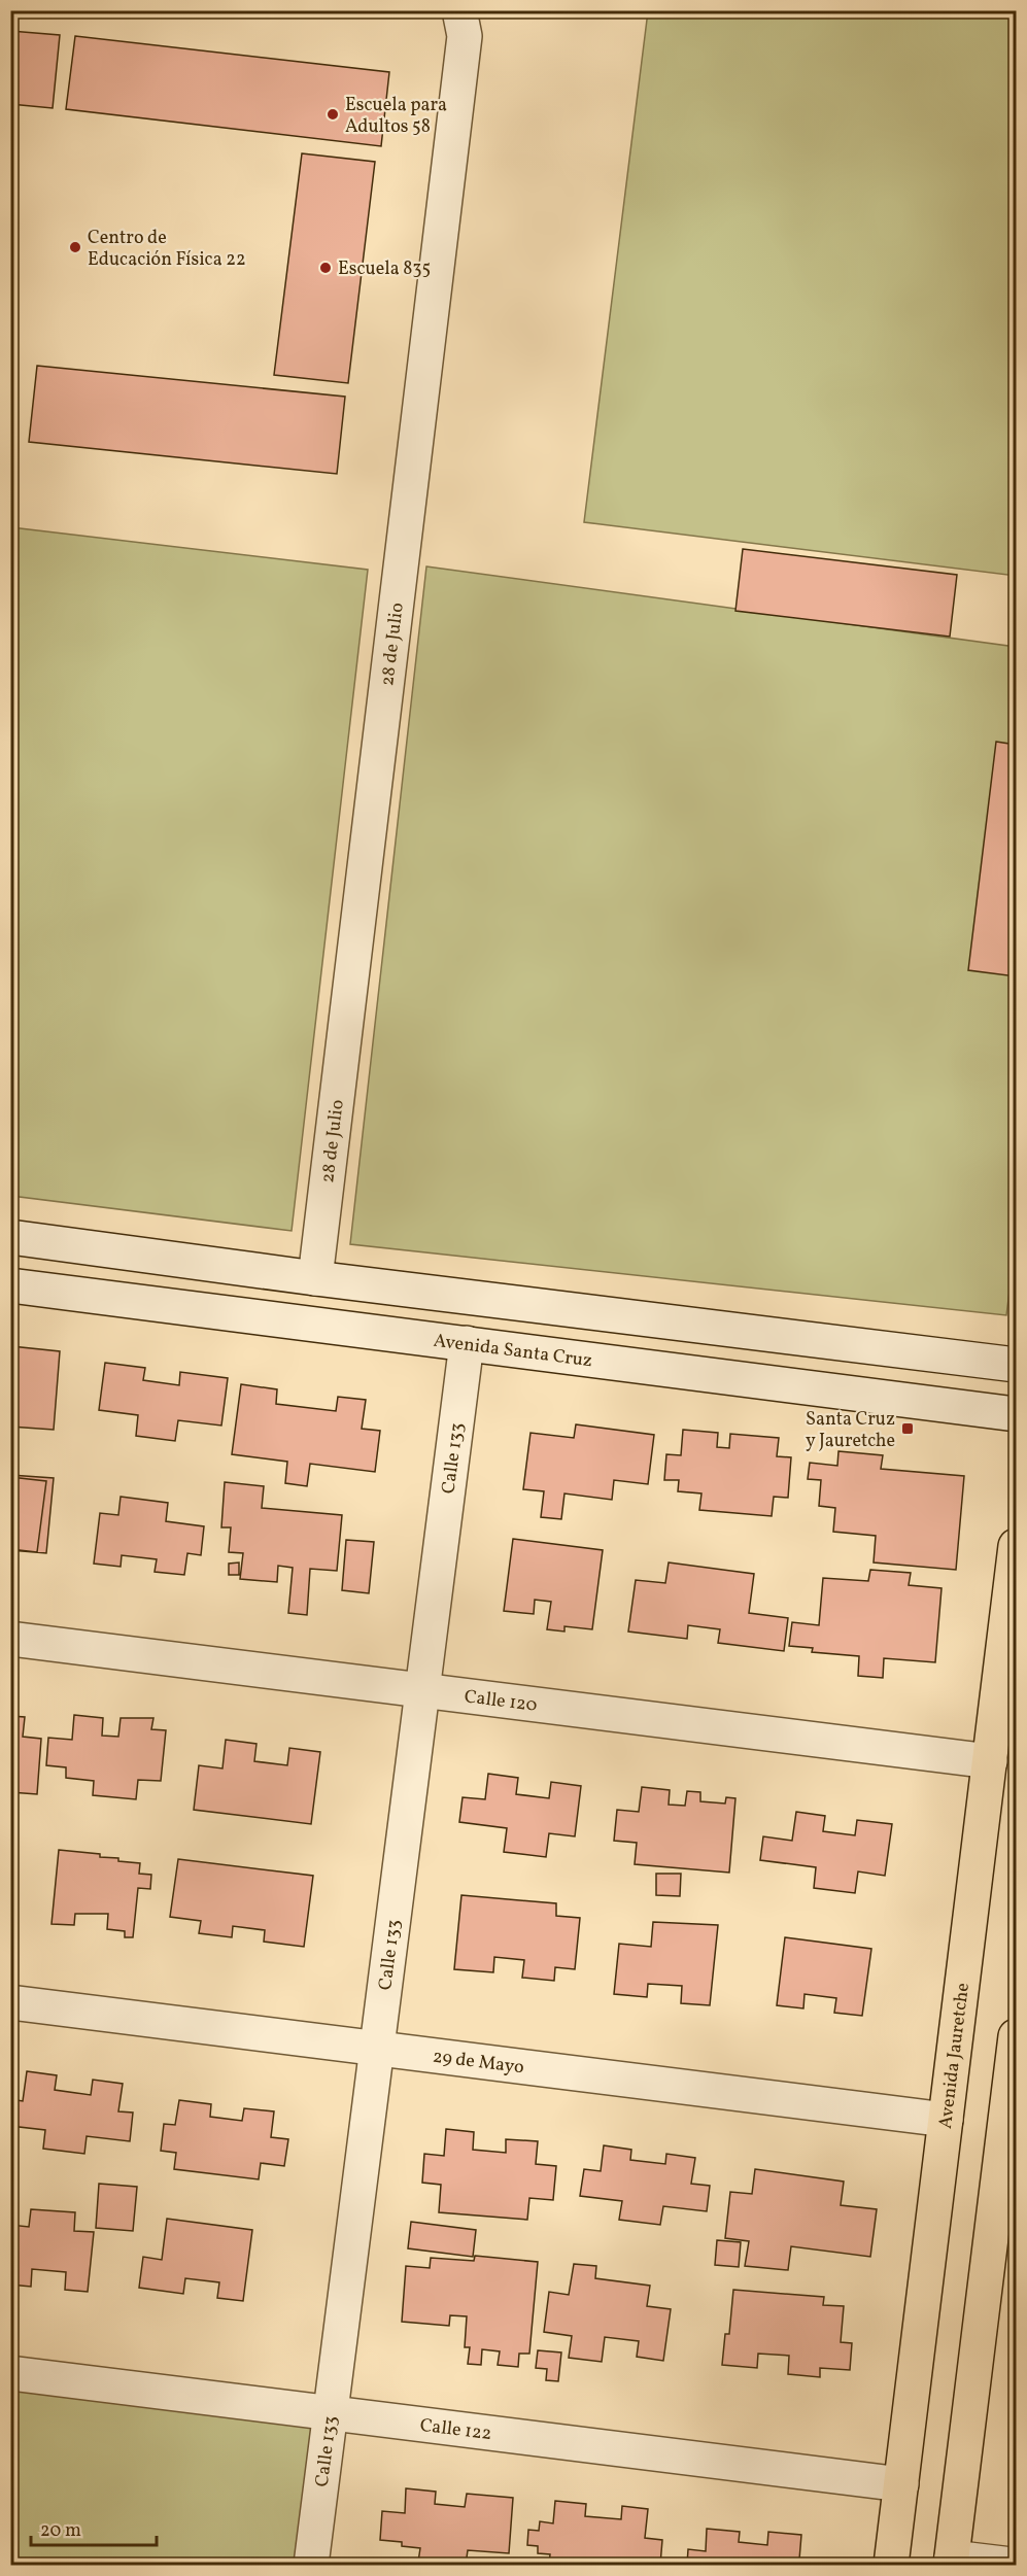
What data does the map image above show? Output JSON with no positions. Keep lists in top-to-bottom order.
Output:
{
  "streets": {
    "main road": ["Avenida Jauretche"],
    "street": [
      "28 de Julio",
      "Avenida Santa Cruz",
      "Calle 133",
      "Calle 120",
      "29 de Mayo",
      "Calle 122"
    ]
  },
  "crossings": [
    ["Avenida Santa Cruz", "Calle 133"],
    ["Calle 133", "Calle 120"],
    ["Calle 133", "29 de Mayo"],
    ["Calle 133", "Calle 122"],
    ["Calle 120", "Avenida Jauretche"],
    ["Avenida Jauretche", "29 de Mayo"],
    ["Avenida Jauretche", "Calle 122"]
  ],
  "places": {
    "other": ["Escuela para Adultos 58", "Centro de Educación Física 22", "Escuela 835"],
    "transit": ["Santa Cruz y Jauretche"]
  },
  "scale_bar": "20 m"
}
